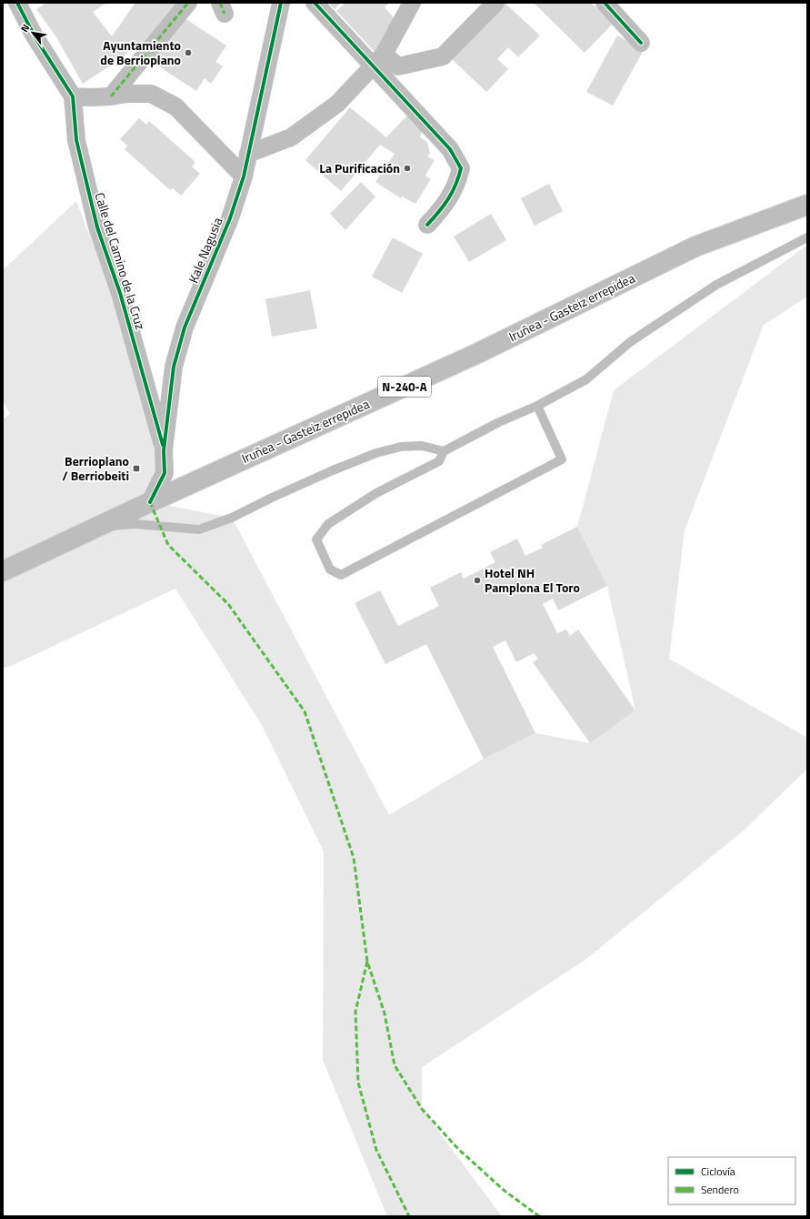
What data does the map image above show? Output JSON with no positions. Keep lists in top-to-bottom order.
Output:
{
  "streets": {
    "highway": ["Iruñea - Gasteiz errepidea", "N-240-A"],
    "street": ["Kale Nagusia", "Calle del Camino de la Cruz"]
  },
  "crossings": [
    ["Kale Nagusia", "Calle del Camino de la Cruz"],
    ["Kale Nagusia", "Iruñea - Gasteiz errepidea"]
  ],
  "places": {
    "other": ["Ayuntamiento de Berrioplano", "La Purificación", "Hotel NH Pamplona El Toro"],
    "transit": ["Berrioplano / Berriobeiti"]
  },
  "legend": ["Ciclovía", "Sendero"],
  "north": "top left"
}
